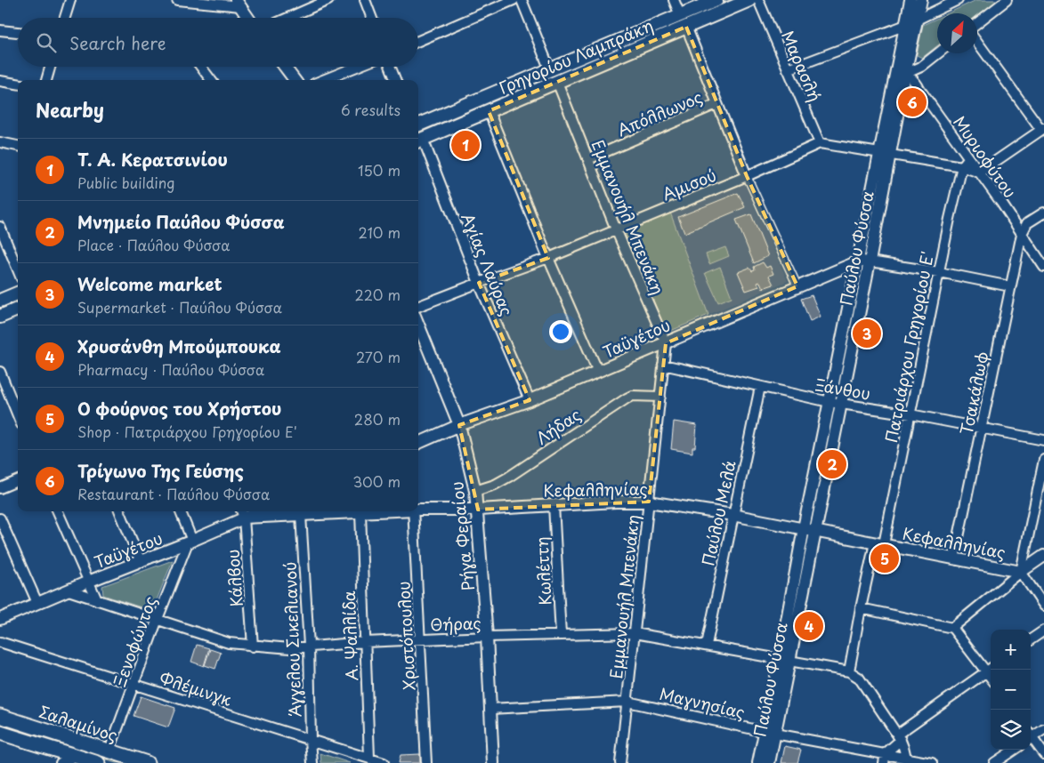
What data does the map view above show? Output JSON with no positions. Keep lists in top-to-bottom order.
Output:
{
  "streets": {
    "main road": ["Γρηγορίου Λαμπράκη", "Σαλαμίνος"],
    "street": [
      "Μαρασλή",
      "Απόλλωνος",
      "Μυριοφύτου",
      "Αμισού",
      "Εμμανουήλ Μπενάκη",
      "Παύλου Φύσσα",
      "Αγίας Λαύρας",
      "Ταϋγέτου",
      "Πατριάρχου Γρηγορίου Ε'",
      "Ξάνθου",
      "Τσακάλωφ",
      "Λήδας",
      "Κεφαλληνίας",
      "Παύλου Μελά",
      "Ρήγα Φεραίου",
      "Κωλέττη",
      "Κάλβου",
      "Θήρας",
      "Α. Ψαλλίδα",
      "Χριστόπουλου",
      "Άγγελου Σικελιανού",
      "Ξενοφώντος",
      "Φλέμινγκ",
      "Μαγνησίας"
    ]
  },
  "crossings": [
    ["Γρηγορίου Λαμπράκη", "Εμμανουήλ Μπενάκη"],
    ["Γρηγορίου Λαμπράκη", "Αγίας Λαύρας"],
    ["Μαρασλή", "Αμισού"],
    ["Απόλλωνος", "Εμμανουήλ Μπενάκη"],
    ["Μυριοφύτου", "Παύλου Φύσσα"],
    ["Μυριοφύτου", "Πατριάρχου Γρηγορίου Ε'"],
    ["Μυριοφύτου", "Τσακάλωφ"],
    ["Αμισού", "Εμμανουήλ Μπενάκη"],
    ["Αμισού", "Αγίας Λαύρας"],
    ["Εμμανουήλ Μπενάκη", "Ταϋγέτου"],
    ["Εμμανουήλ Μπενάκη", "Ξάνθου"],
    ["Εμμανουήλ Μπενάκη", "Λήδας"],
    ["Εμμανουήλ Μπενάκη", "Κεφαλληνίας"],
    ["Εμμανουήλ Μπενάκη", "Θήρας"],
    ["Εμμανουήλ Μπενάκη", "Μαγνησίας"],
    ["Παύλου Φύσσα", "Ταϋγέτου"],
    ["Παύλου Φύσσα", "Ξάνθου"],
    ["Παύλου Φύσσα", "Κεφαλληνίας"],
    ["Παύλου Φύσσα", "Θήρας"],
    ["Παύλου Φύσσα", "Μαγνησίας"],
    ["Αγίας Λαύρας", "Ταϋγέτου"],
    ["Ταϋγέτου", "Κεφαλληνίας"],
    ["Ταϋγέτου", "Ρήγα Φεραίου"],
    ["Ταϋγέτου", "Κάλβου"],
    ["Ταϋγέτου", "Θήρας"],
    ["Ταϋγέτου", "Ξενοφώντος"],
    ["Πατριάρχου Γρηγορίου Ε'", "Ξάνθου"],
    ["Πατριάρχου Γρηγορίου Ε'", "Κεφαλληνίας"],
    ["Πατριάρχου Γρηγορίου Ε'", "Θήρας"],
    ["Ξάνθου", "Τσακάλωφ"],
    ["Ξάνθου", "Παύλου Μελά"],
    ["Τσακάλωφ", "Κεφαλληνίας"],
    ["Λήδας", "Ρήγα Φεραίου"],
    ["Κεφαλληνίας", "Παύλου Μελά"],
    ["Κεφαλληνίας", "Ρήγα Φεραίου"],
    ["Κεφαλληνίας", "Κωλέττη"],
    ["Κεφαλληνίας", "Κάλβου"],
    ["Κεφαλληνίας", "Α. Ψαλλίδα"],
    ["Κεφαλληνίας", "Άγγελου Σικελιανού"],
    ["Παύλου Μελά", "Θήρας"],
    ["Ρήγα Φεραίου", "Θήρας"],
    ["Ρήγα Φεραίου", "Μαγνησίας"],
    ["Κωλέττη", "Θήρας"],
    ["Κάλβου", "Θήρας"],
    ["Θήρας", "Α. Ψαλλίδα"],
    ["Θήρας", "Χριστόπουλου"],
    ["Θήρας", "Άγγελου Σικελιανού"],
    ["Θήρας", "Ξενοφώντος"],
    ["Α. Ψαλλίδα", "Φλέμινγκ"],
    ["Άγγελου Σικελιανού", "Φλέμινγκ"],
    ["Ξενοφώντος", "Φλέμινγκ"],
    ["Ξενοφώντος", "Σαλαμίνος"]
  ],
  "north": "top right",
  "page": {
    "search": "Search here",
    "heading": ["Nearby", "6 results"],
    "pins": [
      "6",
      "1",
      "3",
      "2",
      "5",
      "4"
    ],
    "list": [
      {
        "mark": "1",
        "name": "Τ. Α. Κερατσινίου",
        "note": "Public building",
        "value": "150 m"
      },
      {
        "mark": "2",
        "name": "Μνημείο Παύλου Φύσσα",
        "note": "Place · Παύλου Φύσσα",
        "value": "210 m"
      },
      {
        "mark": "3",
        "name": "Welcome market",
        "note": "Supermarket · Παύλου Φύσσα",
        "value": "220 m"
      },
      {
        "mark": "4",
        "name": "Χρυσάνθη Μπούμπουκα",
        "note": "Pharmacy · Παύλου Φύσσα",
        "value": "270 m"
      },
      {
        "mark": "5",
        "name": "Ο φούρνος του Χρήστου",
        "note": "Shop · Πατριάρχου Γρηγορίου Ε'",
        "value": "280 m"
      },
      {
        "mark": "6",
        "name": "Τρίγωνο Της Γεύσης",
        "note": "Restaurant · Παύλου Φύσσα",
        "value": "300 m"
      }
    ],
    "map_buttons": ["+", "−"]
  }
}
